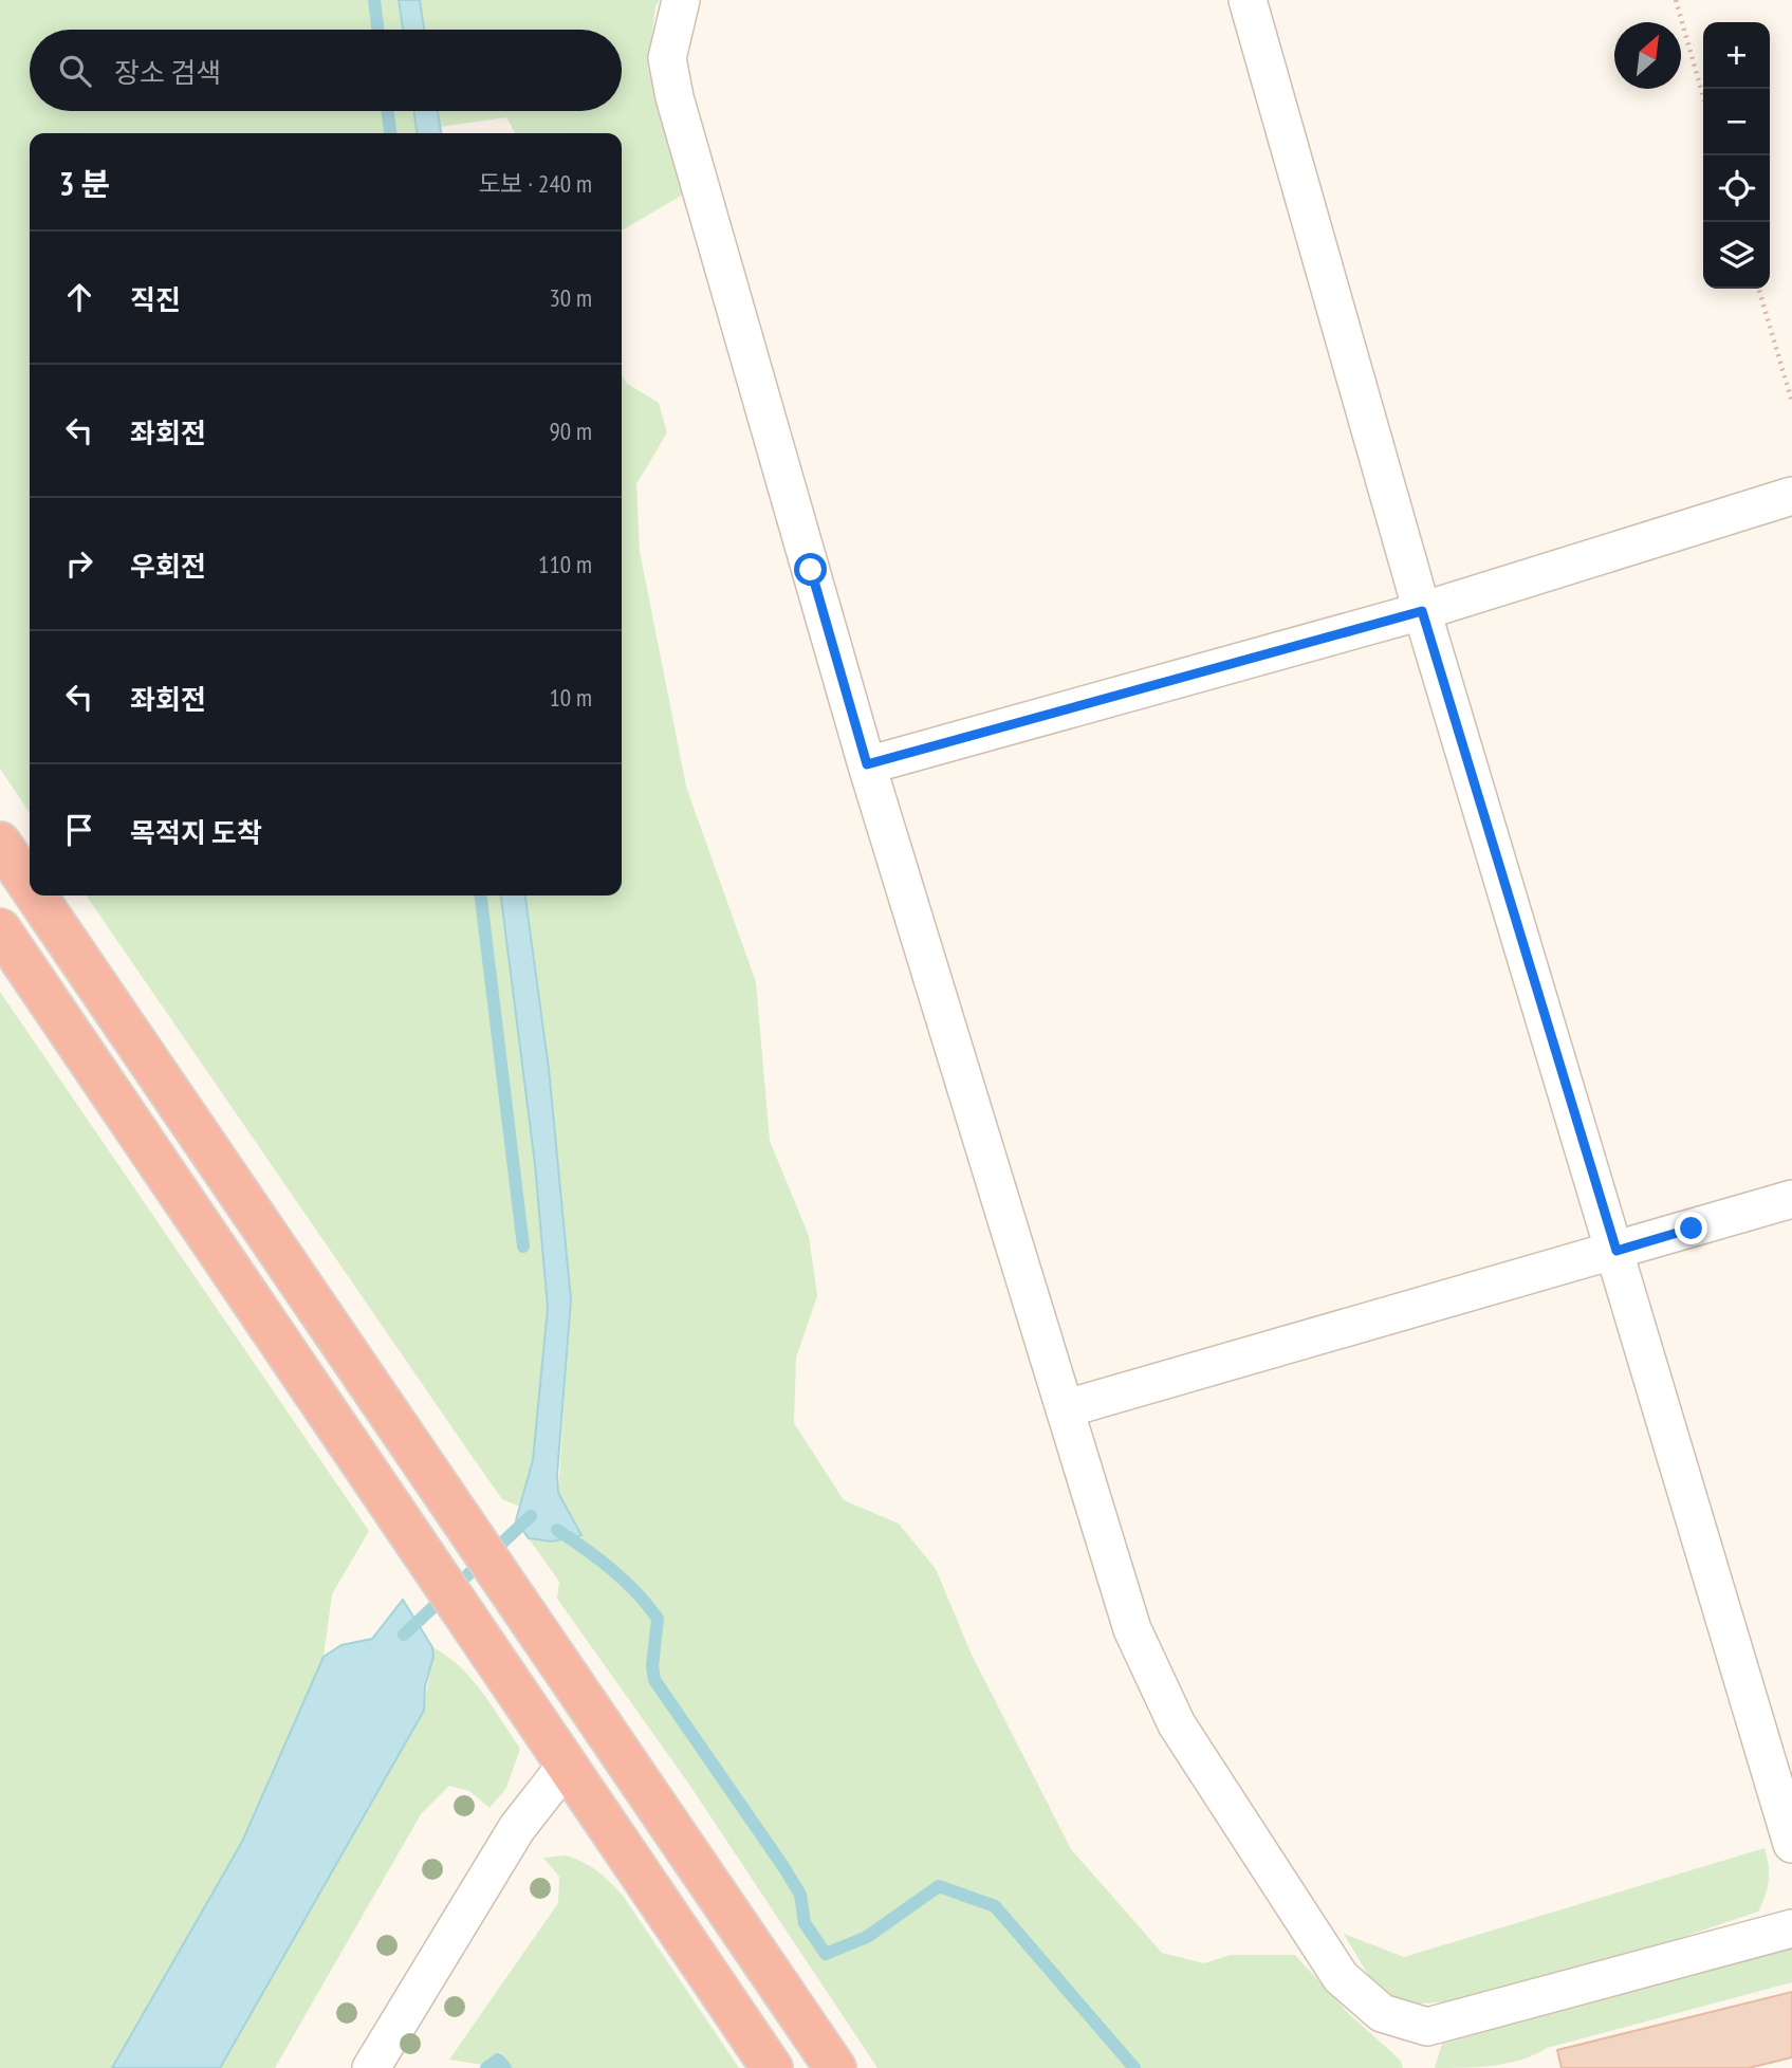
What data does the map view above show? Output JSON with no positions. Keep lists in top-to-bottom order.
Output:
{
  "north": "top right",
  "page": {
    "map_buttons": ["+", "−"],
    "search": "장소 검색",
    "heading": ["3 분", "도보 · 240 m"],
    "list": [
      ["직진", "30 m"],
      ["좌회전", "90 m"],
      ["우회전", "110 m"],
      ["좌회전", "10 m"],
      "목적지 도착"
    ]
  }
}
